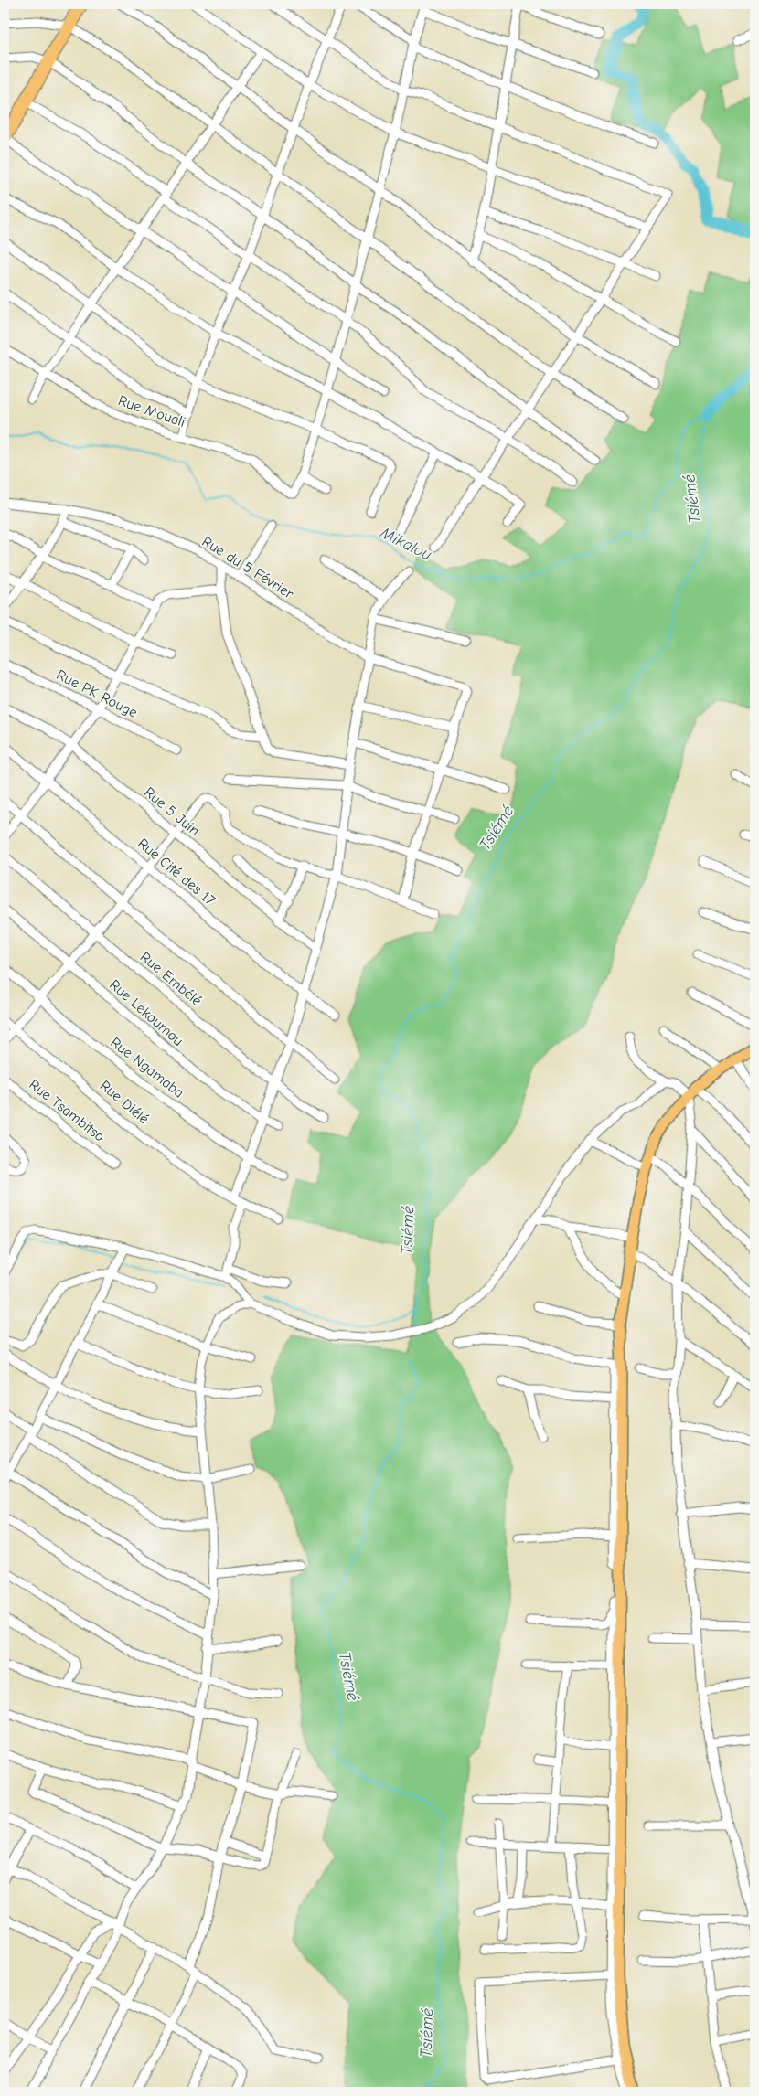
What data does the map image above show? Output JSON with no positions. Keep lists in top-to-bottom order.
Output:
{
  "streets": {
    "street": [
      "Rue Mouali",
      "Rue du 5 Février",
      "Rue PK Rouge",
      "Rue 5 Juin",
      "Rue Cité des 17",
      "Rue Embélé",
      "Rue Lékoumou",
      "Rue Ngamaba",
      "Rue Diélé",
      "Rue Tsambitso"
    ]
  },
  "water": ["Tsiémé", "Mikalou"]
}
